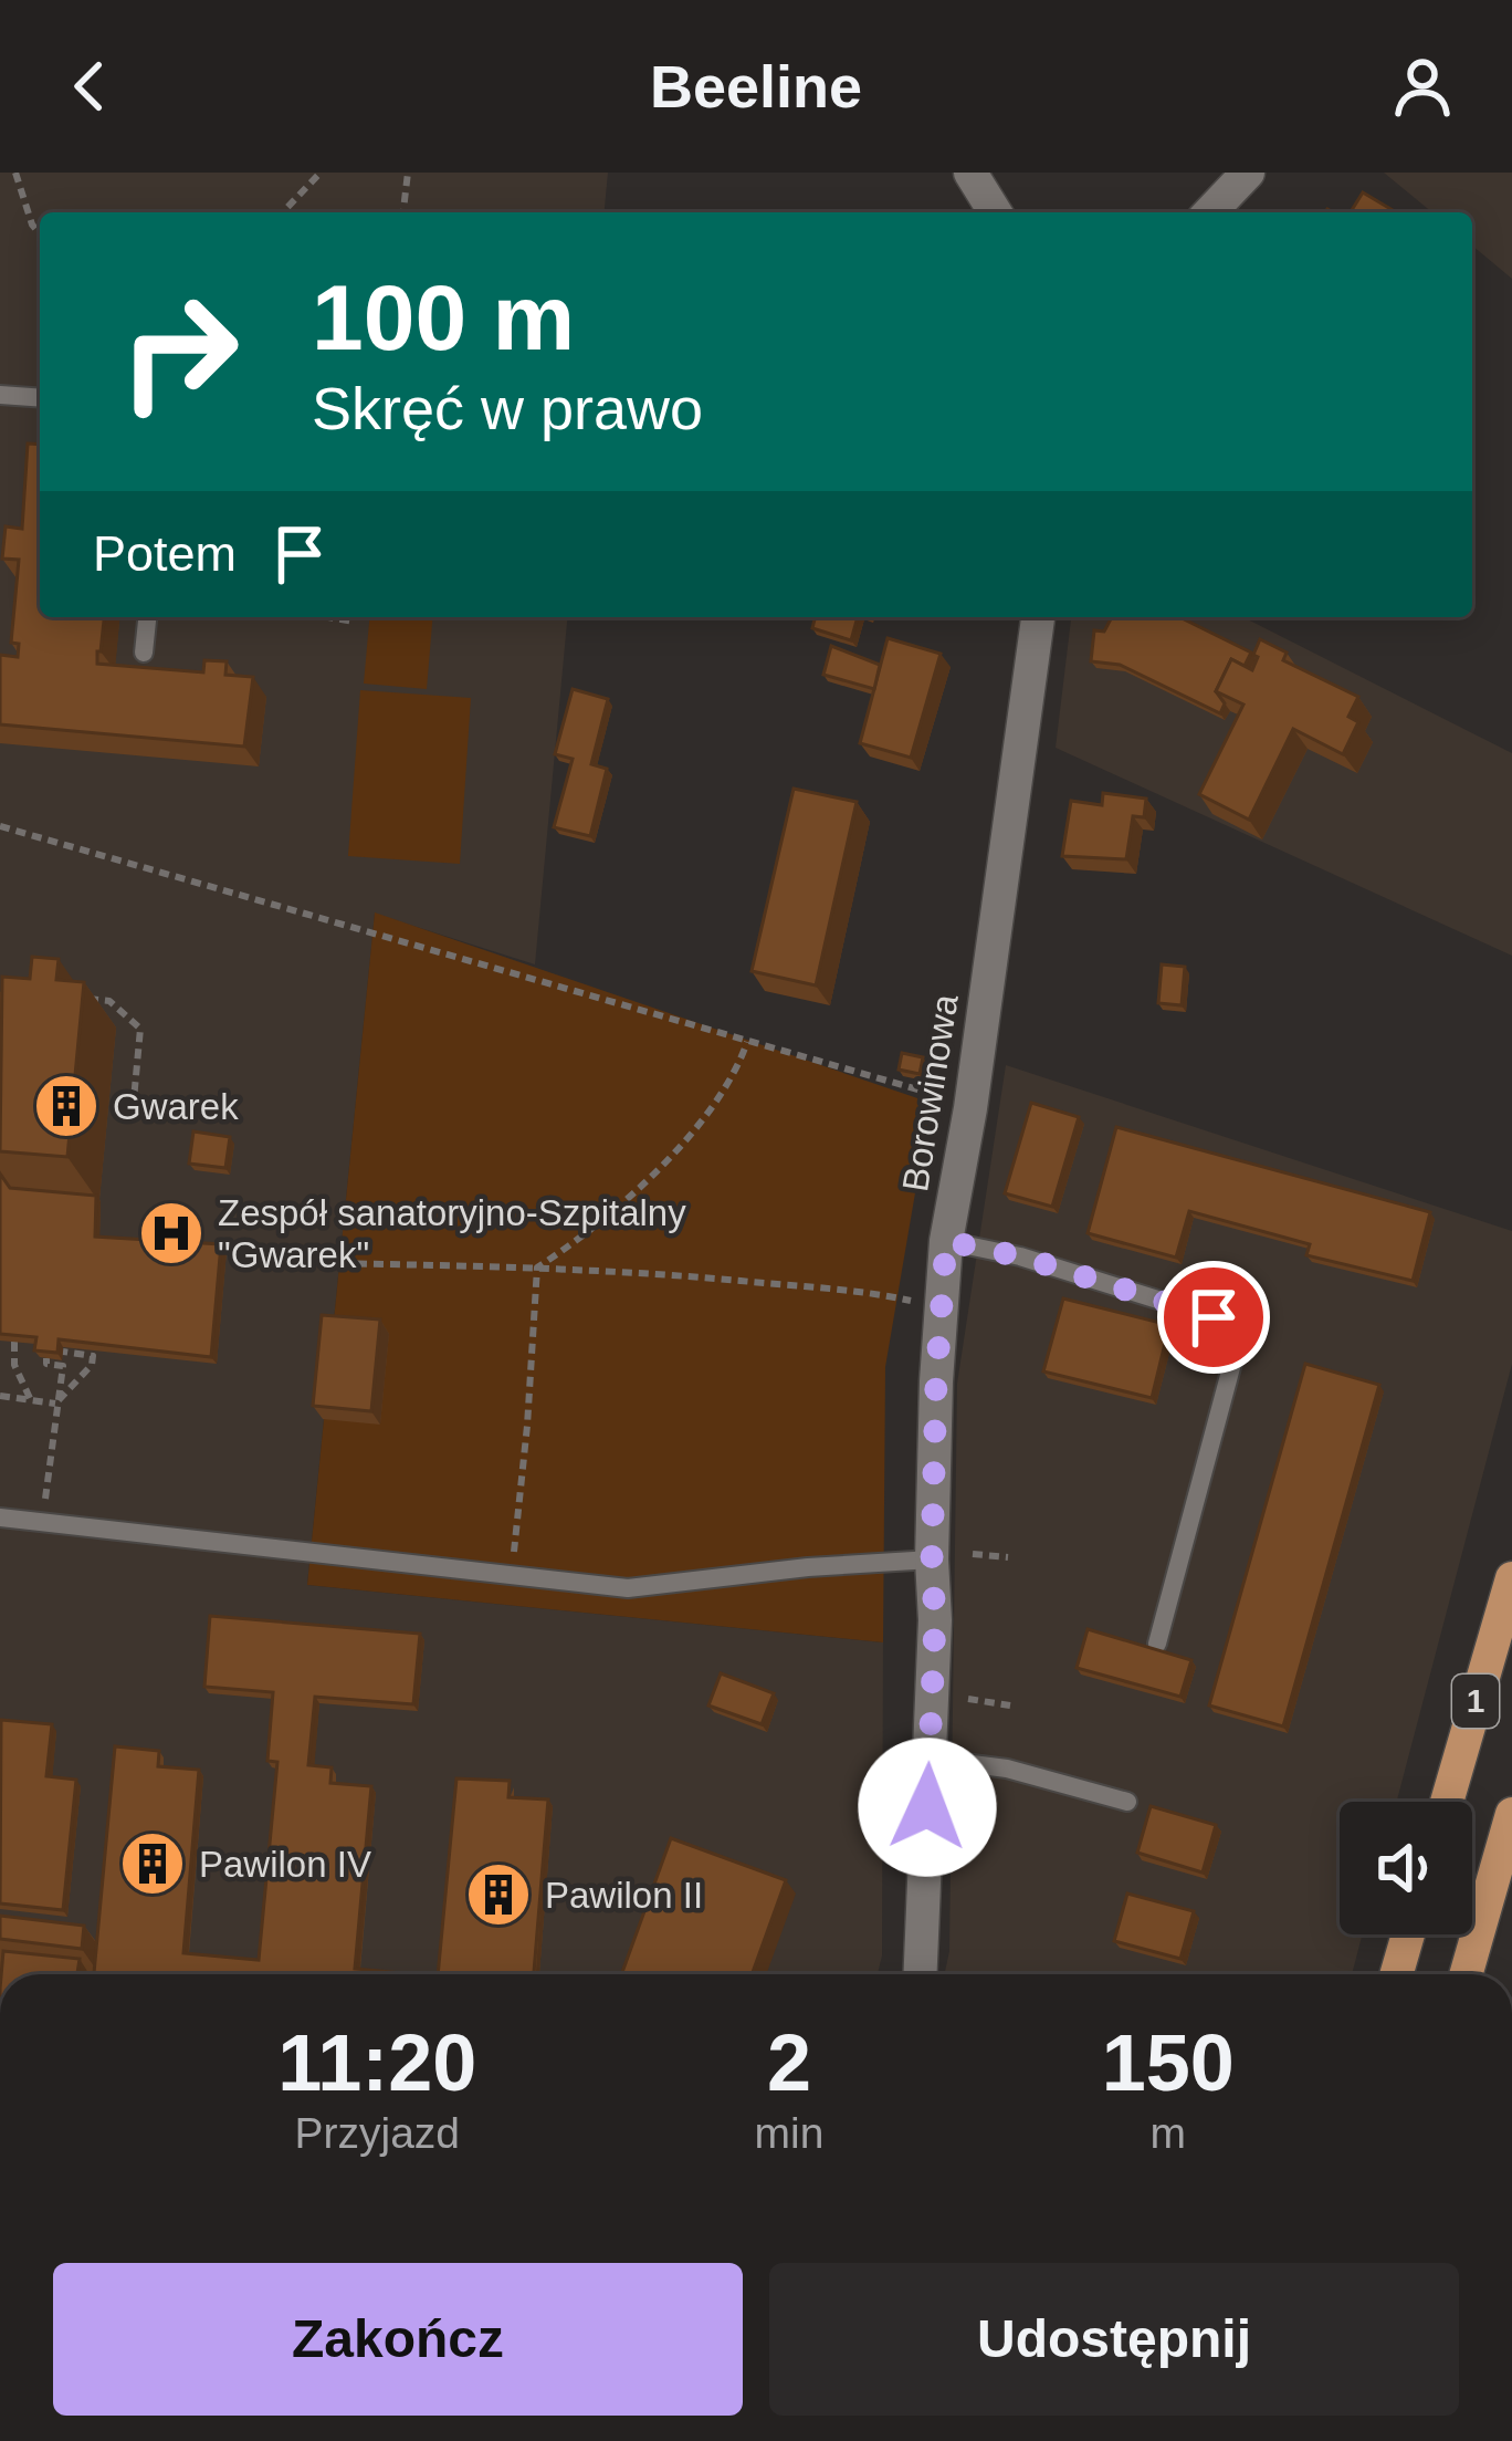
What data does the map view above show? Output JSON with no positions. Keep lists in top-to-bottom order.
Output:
{
  "streets": {
    "main road": ["1"],
    "street": ["Borowinowa"]
  },
  "places": {
    "building": ["Gwarek", "Pawilon IV", "Pawilon II"],
    "hospital": ["Zespół sanatoryjno-Szpitalny \"Gwarek\""]
  },
  "page": {
    "header": "Beeline",
    "turn": ["100 m", "Skręć w prawo"],
    "then": "Potem",
    "eta": [
      "11:20",
      "Przyjazd",
      "2",
      "min",
      "150",
      "m"
    ],
    "buttons": ["Zakończ", "Udostępnij"]
  }
}
